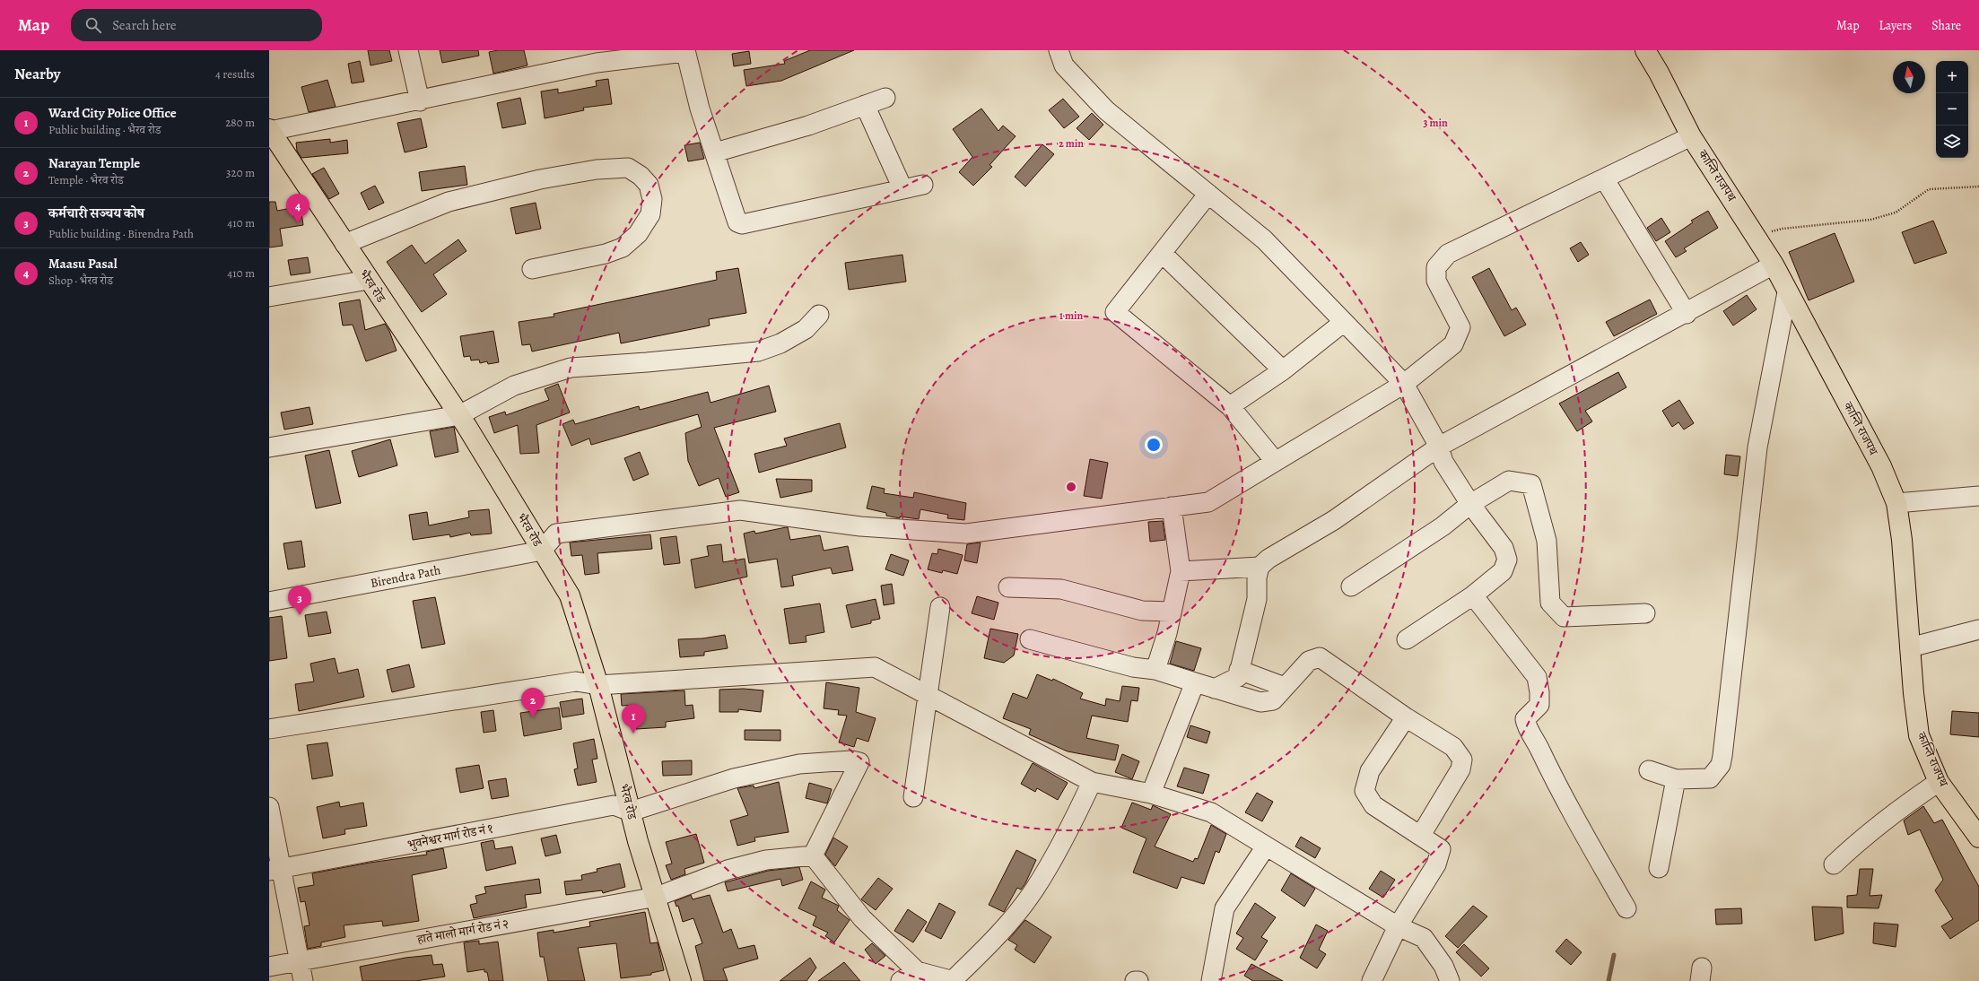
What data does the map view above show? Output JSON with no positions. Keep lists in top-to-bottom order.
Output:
{
  "streets": {
    "main road": ["कान्ति राजपथ", "भैरव रोड"],
    "street": ["Birendra Path", "भुवनेश्वर मार्ग रोड नं १", "हाते मालो मार्ग रोड नं २"]
  },
  "crossings": [
    ["भैरव रोड", "Birendra Path"],
    ["भैरव रोड", "भुवनेश्वर मार्ग रोड नं १"],
    ["भैरव रोड", "हाते मालो मार्ग रोड नं २"]
  ],
  "north": "top",
  "page": {
    "header": "Map",
    "search": "Search here",
    "nav": ["Map", "Layers", "Share"],
    "heading": ["Nearby", "4 results"],
    "map_buttons": ["+", "−"],
    "list": [
      {
        "mark": "1",
        "name": "Ward City Police Office",
        "note": "Public building · भैरव रोड",
        "value": "280 m"
      },
      {
        "mark": "2",
        "name": "Narayan Temple",
        "note": "Temple · भैरव रोड",
        "value": "320 m"
      },
      {
        "mark": "3",
        "name": "कर्मचारी सञ्चय कोष",
        "note": "Public building · Birendra Path",
        "value": "410 m"
      },
      {
        "mark": "4",
        "name": "Maasu Pasal",
        "note": "Shop · भैरव रोड",
        "value": "410 m"
      }
    ],
    "pins": [
      "4",
      "3",
      "2",
      "1"
    ]
  },
  "rings": ["3 min", "2 min", "1 min"]
}
